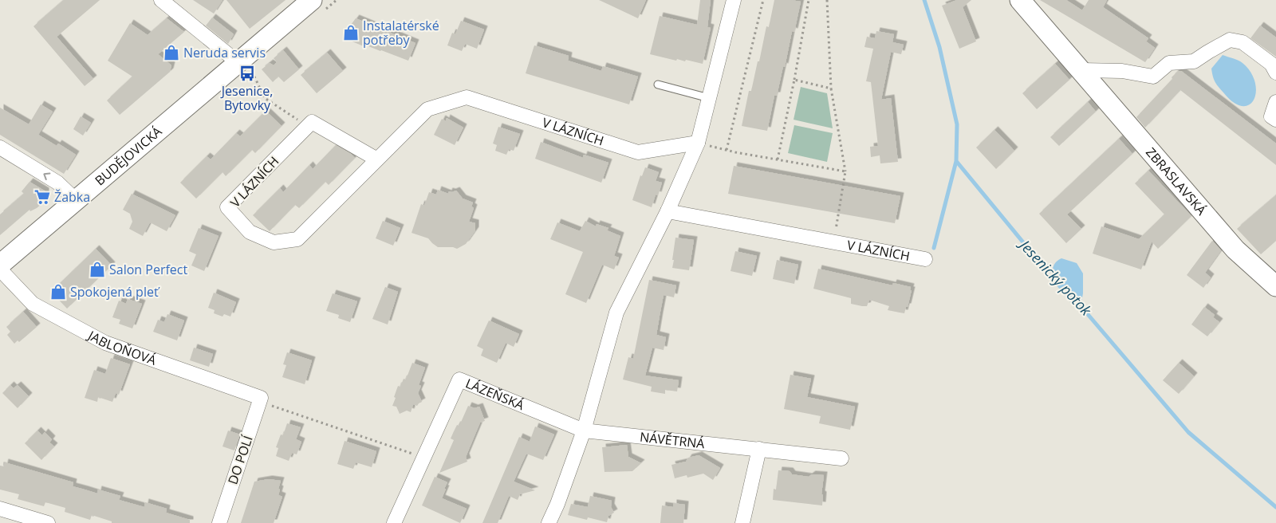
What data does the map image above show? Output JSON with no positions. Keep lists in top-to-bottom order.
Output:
{
  "streets": {
    "main road": ["BUDĚJOVICKÁ", "ZBRASLAVSKÁ"],
    "street": [
      "V LÁZNÍCH",
      "JABLOŇOVÁ",
      "LÁZEŇSKÁ",
      "NÁVĚTRNÁ",
      "DO POLÍ"
    ]
  },
  "crossings": [
    ["JABLOŇOVÁ", "DO POLÍ"],
    ["LÁZEŇSKÁ", "NÁVĚTRNÁ"]
  ],
  "water": ["Jesenický potok"],
  "places": {
    "shop": [
      "Instalatérské potřeby",
      "Neruda servis",
      "Salon Perfect",
      "Spokojená pleť"
    ],
    "bus stop": ["Jesenice, Bytovky"],
    "supermarket": ["Žabka"]
  }
}
